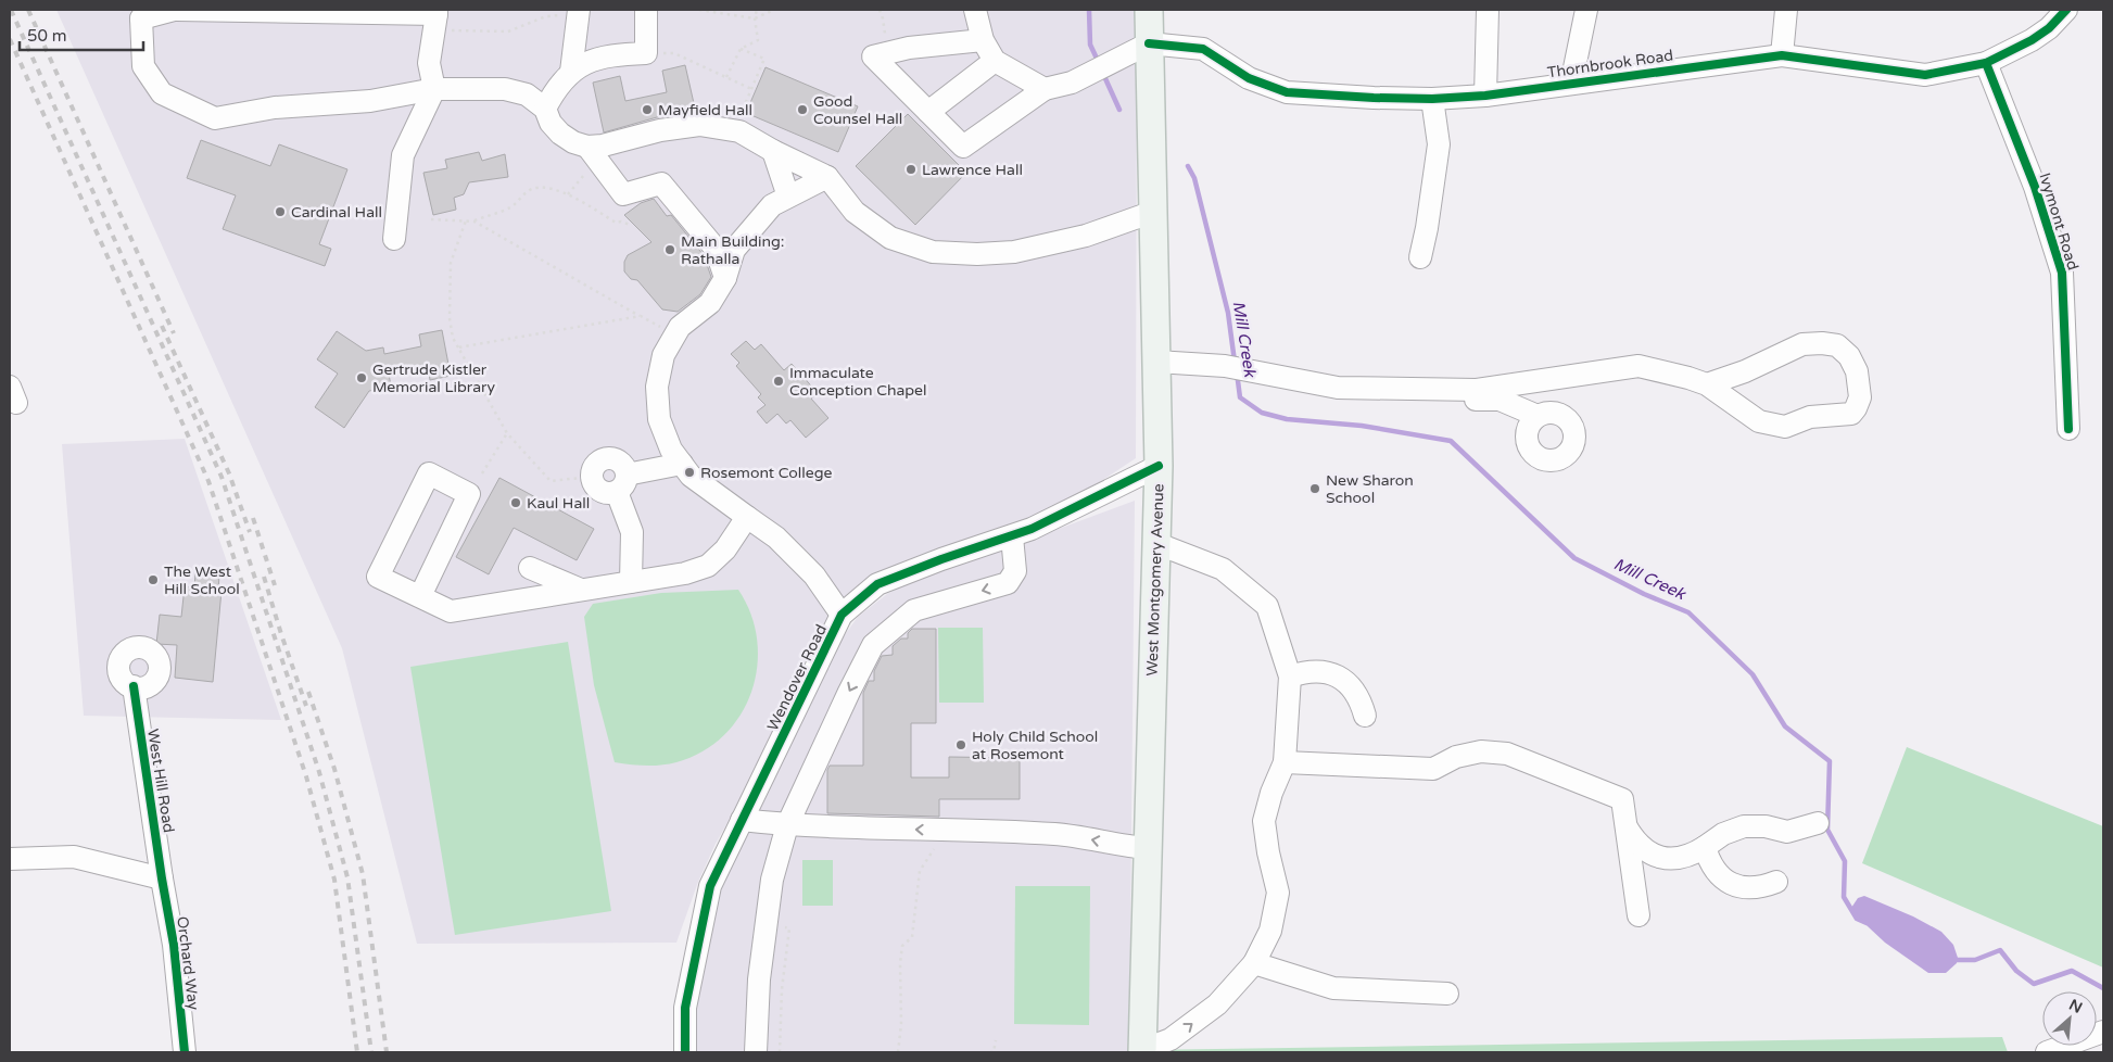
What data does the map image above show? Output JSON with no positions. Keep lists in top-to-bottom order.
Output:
{
  "streets": {
    "main road": ["West Montgomery Avenue"],
    "street": [
      "Thornbrook Road",
      "Ivymont Road",
      "Wendover Road",
      "West Hill Road",
      "Orchard Way"
    ]
  },
  "crossings": [
    ["Thornbrook Road", "Ivymont Road"],
    ["Thornbrook Road", "West Montgomery Avenue"],
    ["West Montgomery Avenue", "Wendover Road"],
    ["West Hill Road", "Orchard Way"]
  ],
  "water": ["Mill Creek"],
  "places": [
    "Mayfield Hall",
    "Good Counsel Hall",
    "Lawrence Hall",
    "Cardinal Hall",
    "Main Building: Rathalla",
    "Gertrude Kistler Memorial Library",
    "Immaculate Conception Chapel",
    "Rosemont College",
    "New Sharon School",
    "Kaul Hall",
    "The West Hill School",
    "Holy Child School at Rosemont"
  ],
  "scale_bar": "50 m",
  "north": "top right"
}
